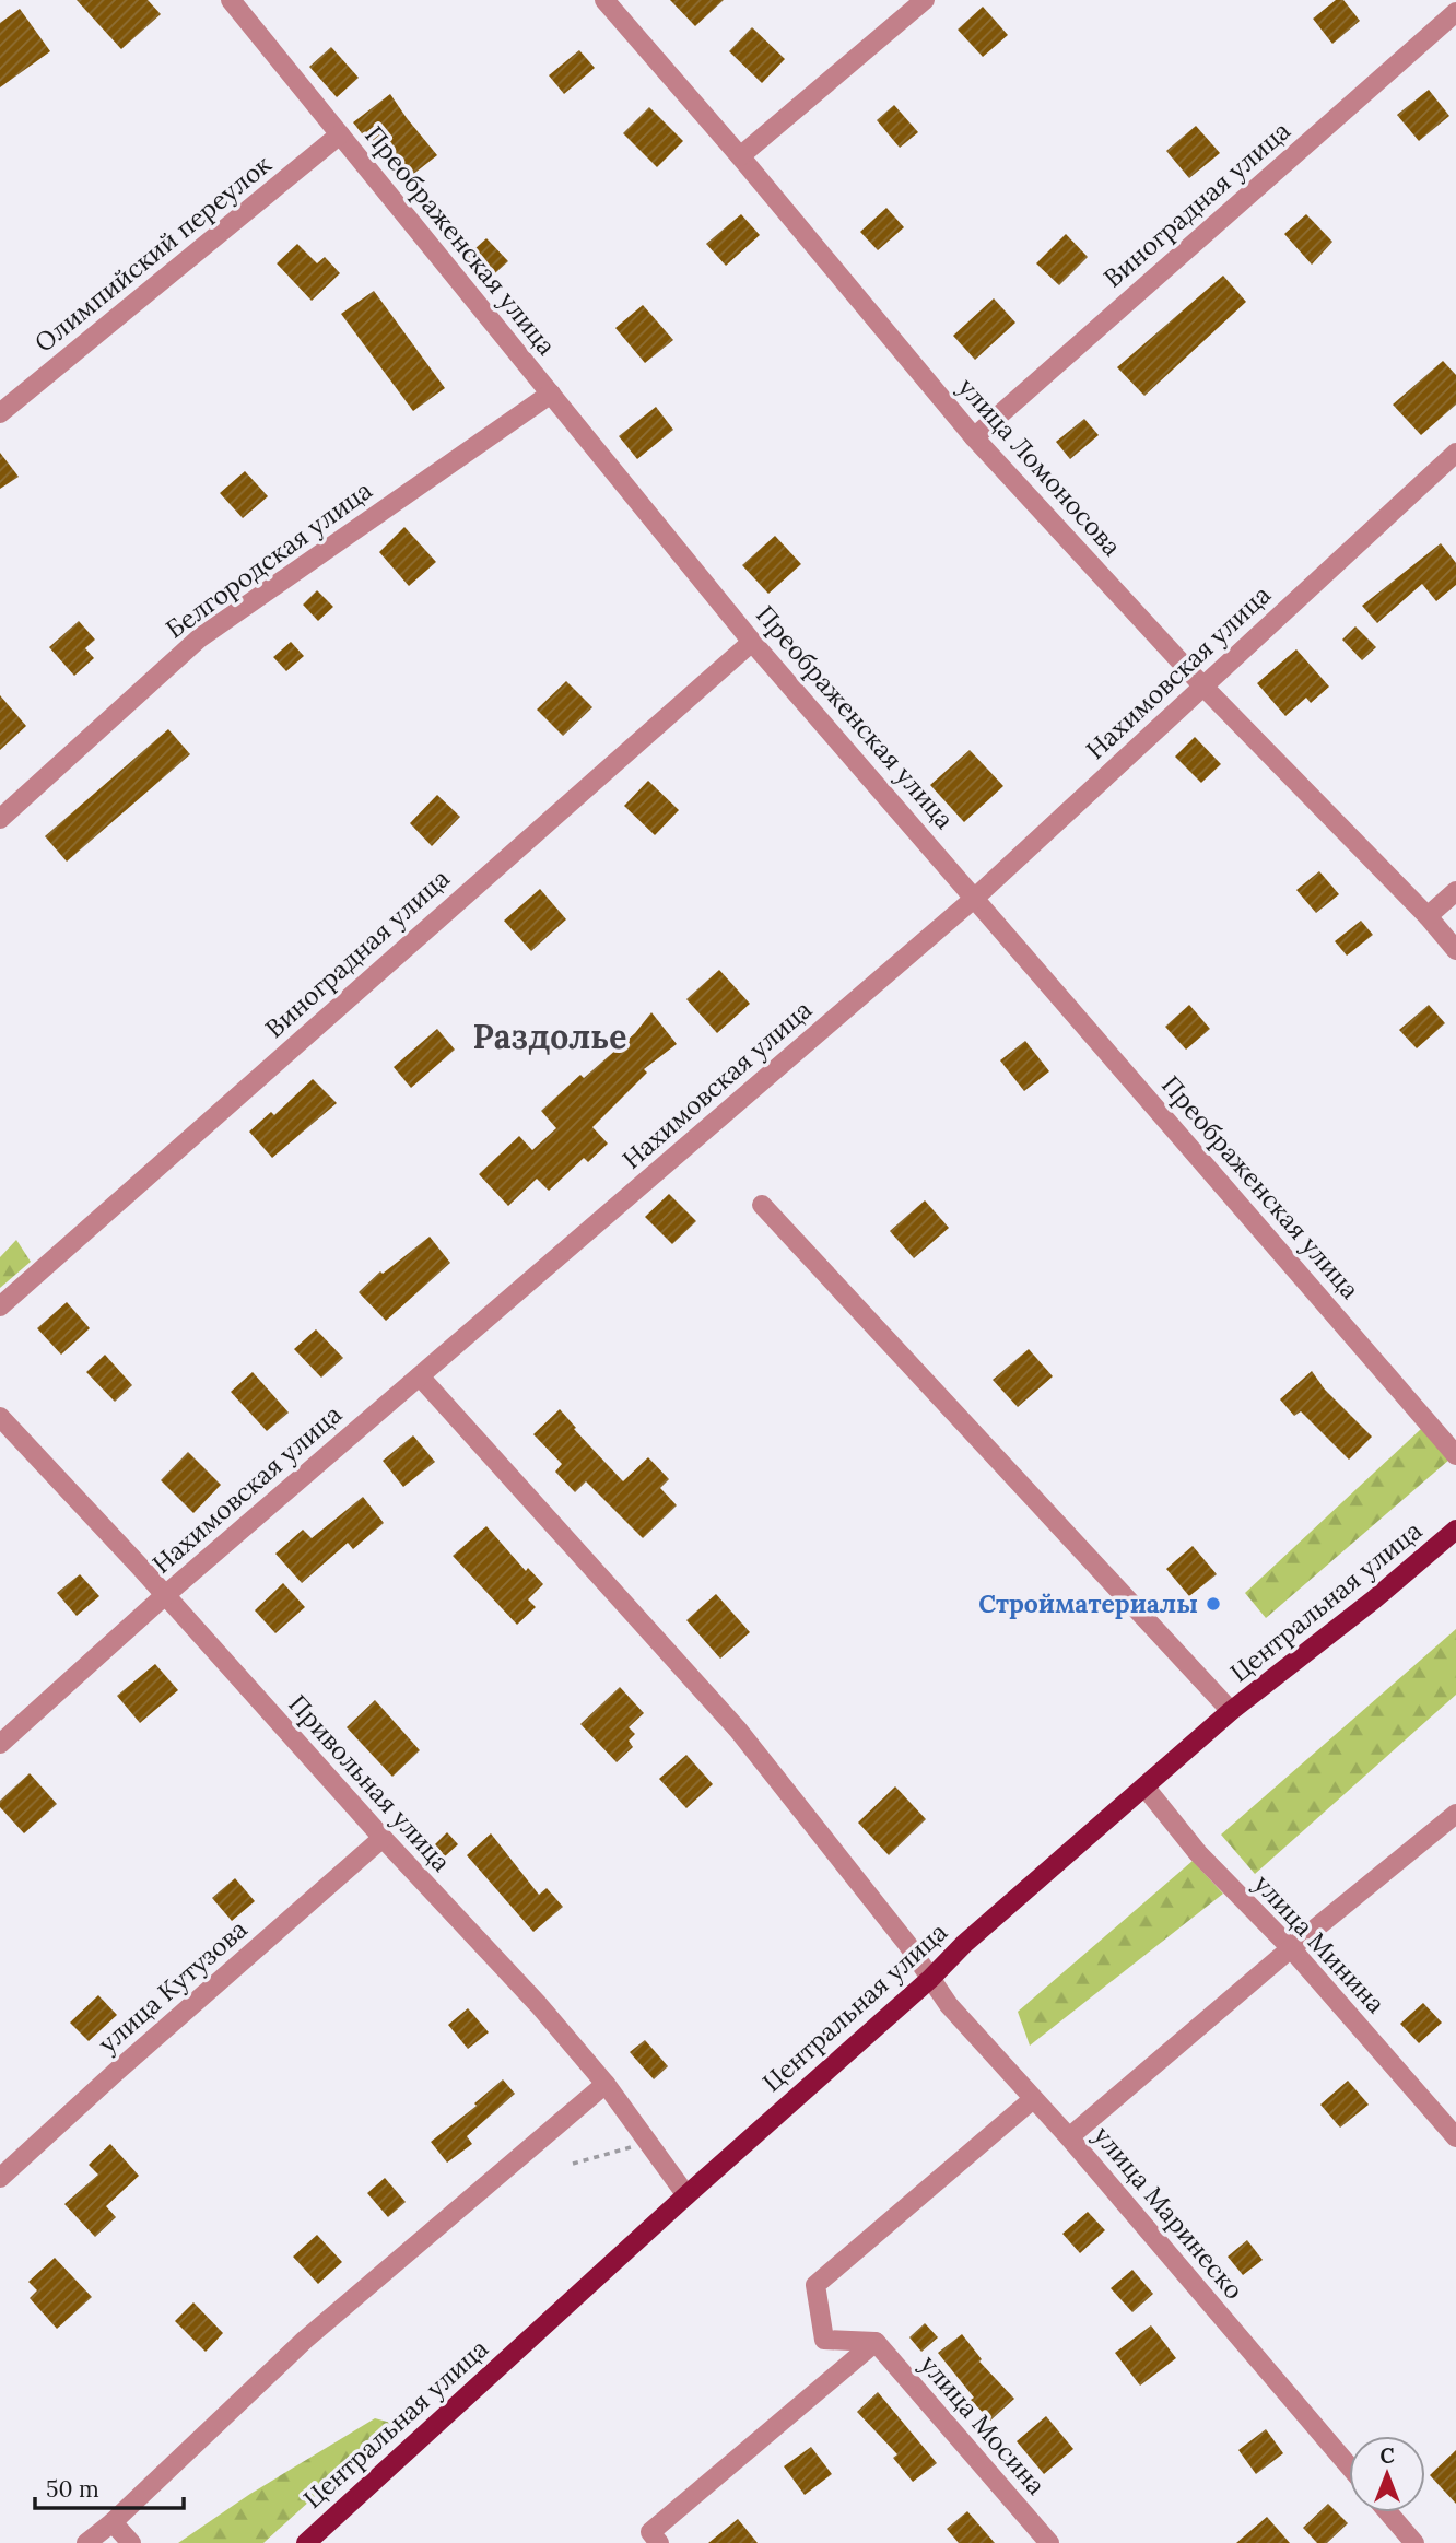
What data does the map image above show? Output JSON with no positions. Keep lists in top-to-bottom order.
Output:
{
  "streets": {
    "main road": ["Центральная улица"],
    "street": [
      "Виноградная улица",
      "Преображенская улица",
      "Олимпийский переулок",
      "улица Ломоносова",
      "Белгородская улица",
      "Нахимовская улица",
      "Привольная улица",
      "улица Минина",
      "улица Кутузова",
      "улица Маринеско",
      "улица Мосина"
    ]
  },
  "crossings": [
    ["Виноградная улица", "Преображенская улица"],
    ["Виноградная улица", "улица Ломоносова"],
    ["Преображенская улица", "Олимпийский переулок"],
    ["Преображенская улица", "Белгородская улица"],
    ["Преображенская улица", "Нахимовская улица"],
    ["улица Ломоносова", "Нахимовская улица"],
    ["Нахимовская улица", "Привольная улица"],
    ["Центральная улица", "Привольная улица"],
    ["Центральная улица", "улица Минина"],
    ["Центральная улица", "улица Маринеско"],
    ["Привольная улица", "улица Кутузова"]
  ],
  "districts": ["Раздолье"],
  "places": ["Стройматериалы"],
  "scale_bar": "50 m",
  "north": "top"
}
